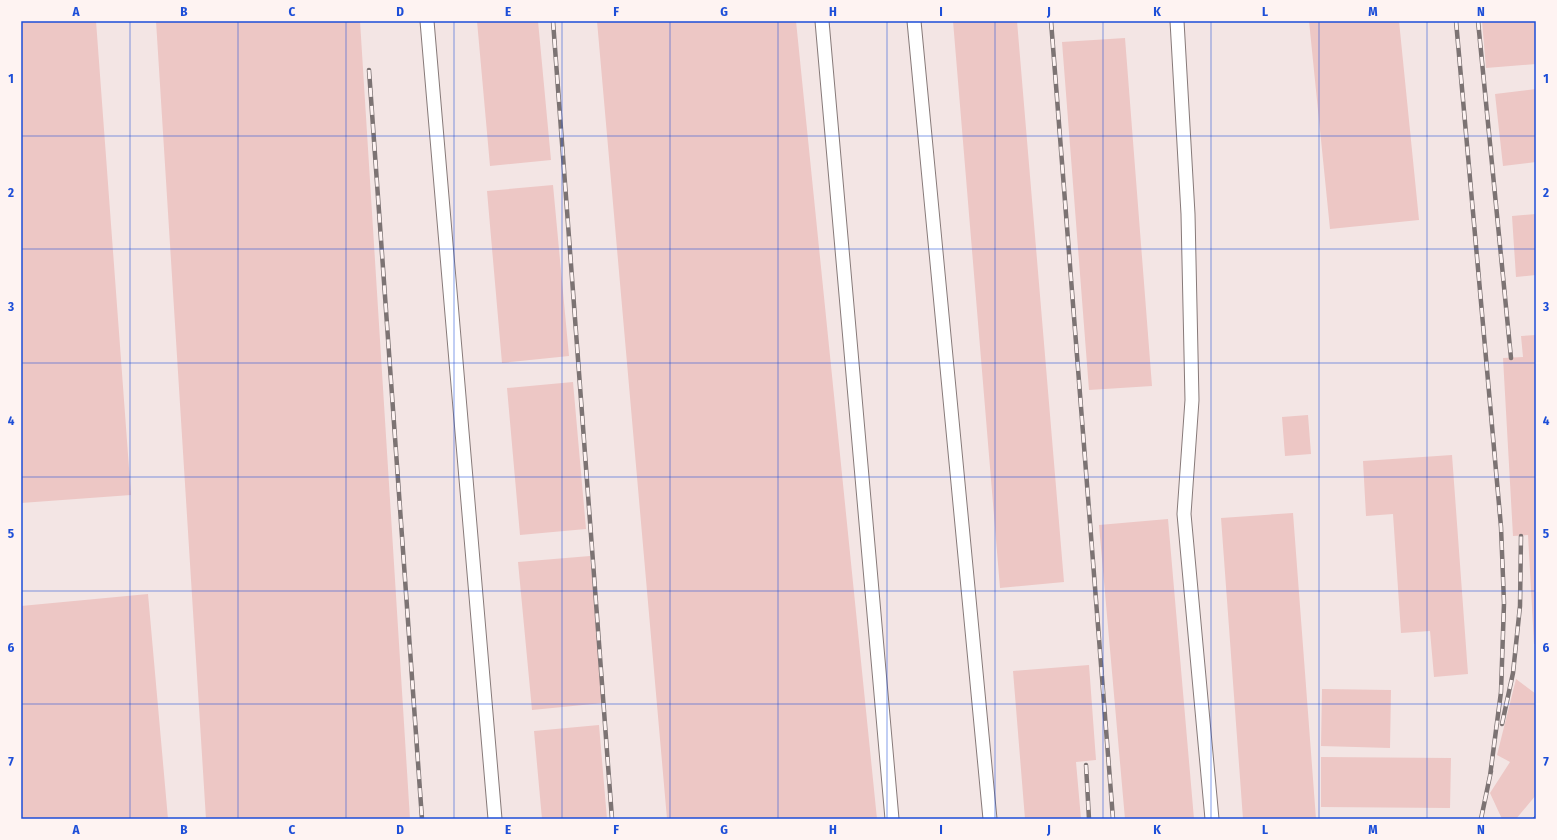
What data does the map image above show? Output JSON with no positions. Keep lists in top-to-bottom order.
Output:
{
  "grid": {
    "columns": [
      "A",
      "B",
      "C",
      "D",
      "E",
      "F",
      "G",
      "H",
      "I",
      "J",
      "K",
      "L",
      "M",
      "N"
    ],
    "rows": [
      "1",
      "2",
      "3",
      "4",
      "5",
      "6",
      "7"
    ]
  }
}
